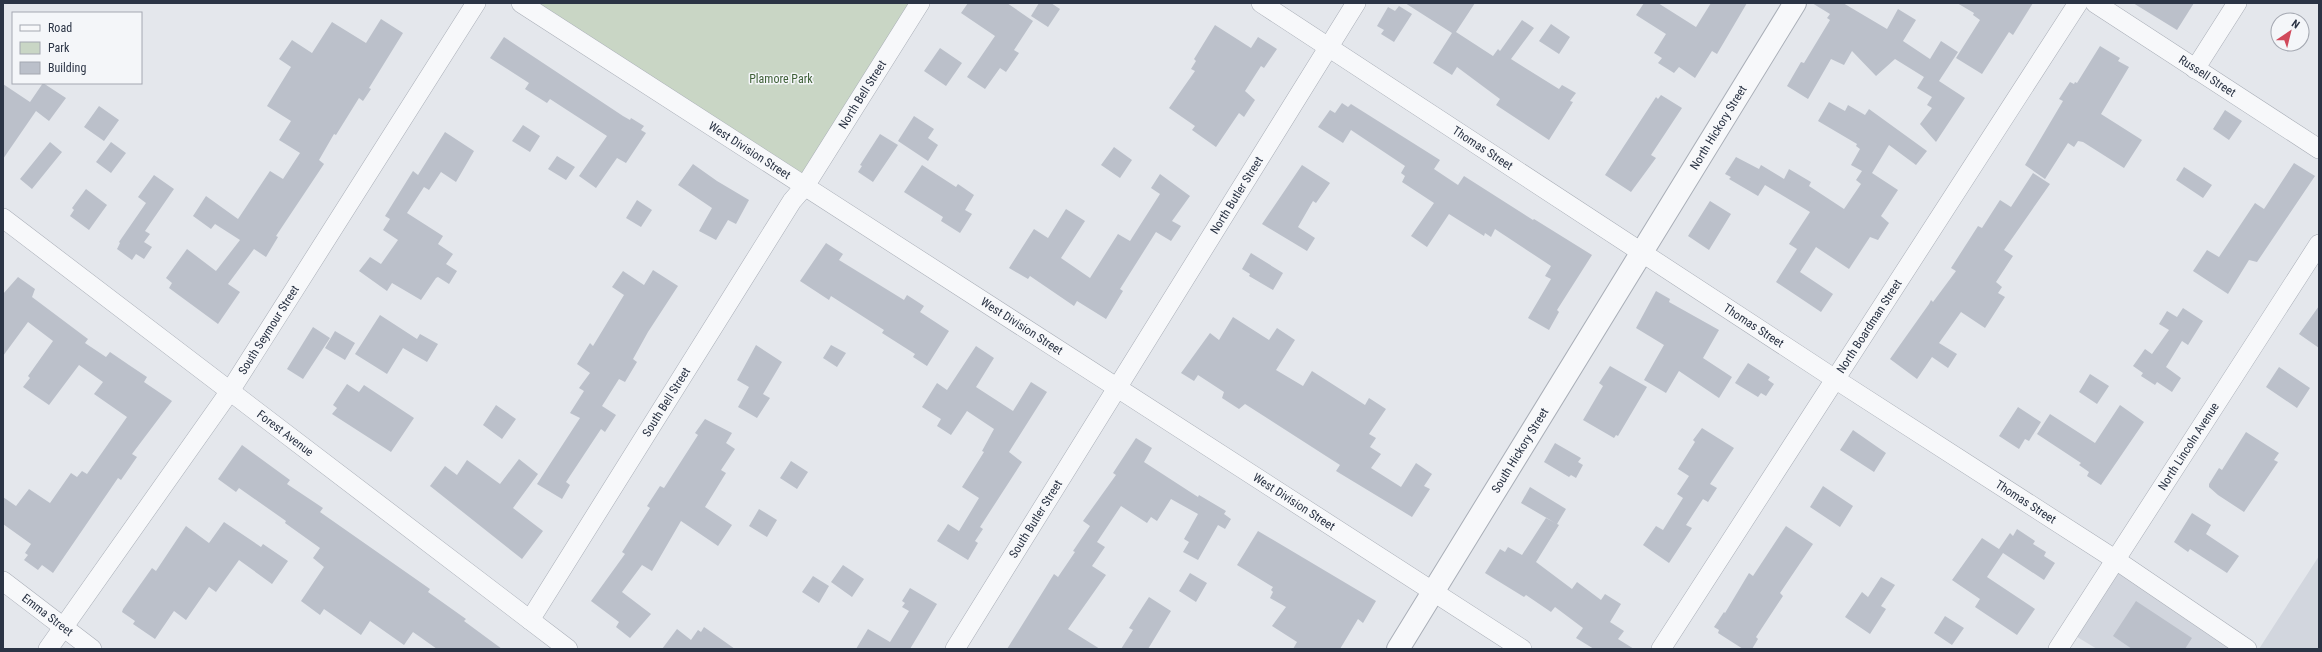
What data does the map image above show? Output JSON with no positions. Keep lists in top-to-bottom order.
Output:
{
  "streets": {
    "street": [
      "Russell Street",
      "North Bell Street",
      "North Hickory Street",
      "Thomas Street",
      "West Division Street",
      "North Butler Street",
      "North Boardman Street",
      "South Seymour Street",
      "South Bell Street",
      "Forest Avenue",
      "North Lincoln Avenue",
      "South Hickory Street",
      "South Butler Street",
      "Emma Street"
    ]
  },
  "crossings": [
    ["North Bell Street", "West Division Street"],
    ["North Bell Street", "South Bell Street"],
    ["North Hickory Street", "Thomas Street"],
    ["North Hickory Street", "South Hickory Street"],
    ["Thomas Street", "North Butler Street"],
    ["Thomas Street", "North Boardman Street"],
    ["Thomas Street", "North Lincoln Avenue"],
    ["Thomas Street", "South Hickory Street"],
    ["West Division Street", "North Butler Street"],
    ["West Division Street", "South Bell Street"],
    ["West Division Street", "South Hickory Street"],
    ["West Division Street", "South Butler Street"],
    ["North Butler Street", "South Butler Street"],
    ["South Seymour Street", "Forest Avenue"],
    ["South Seymour Street", "Emma Street"],
    ["South Bell Street", "Forest Avenue"]
  ],
  "parks": ["Plamore Park"],
  "legend": ["Road", "Park", "Building"],
  "north": "top right"
}
